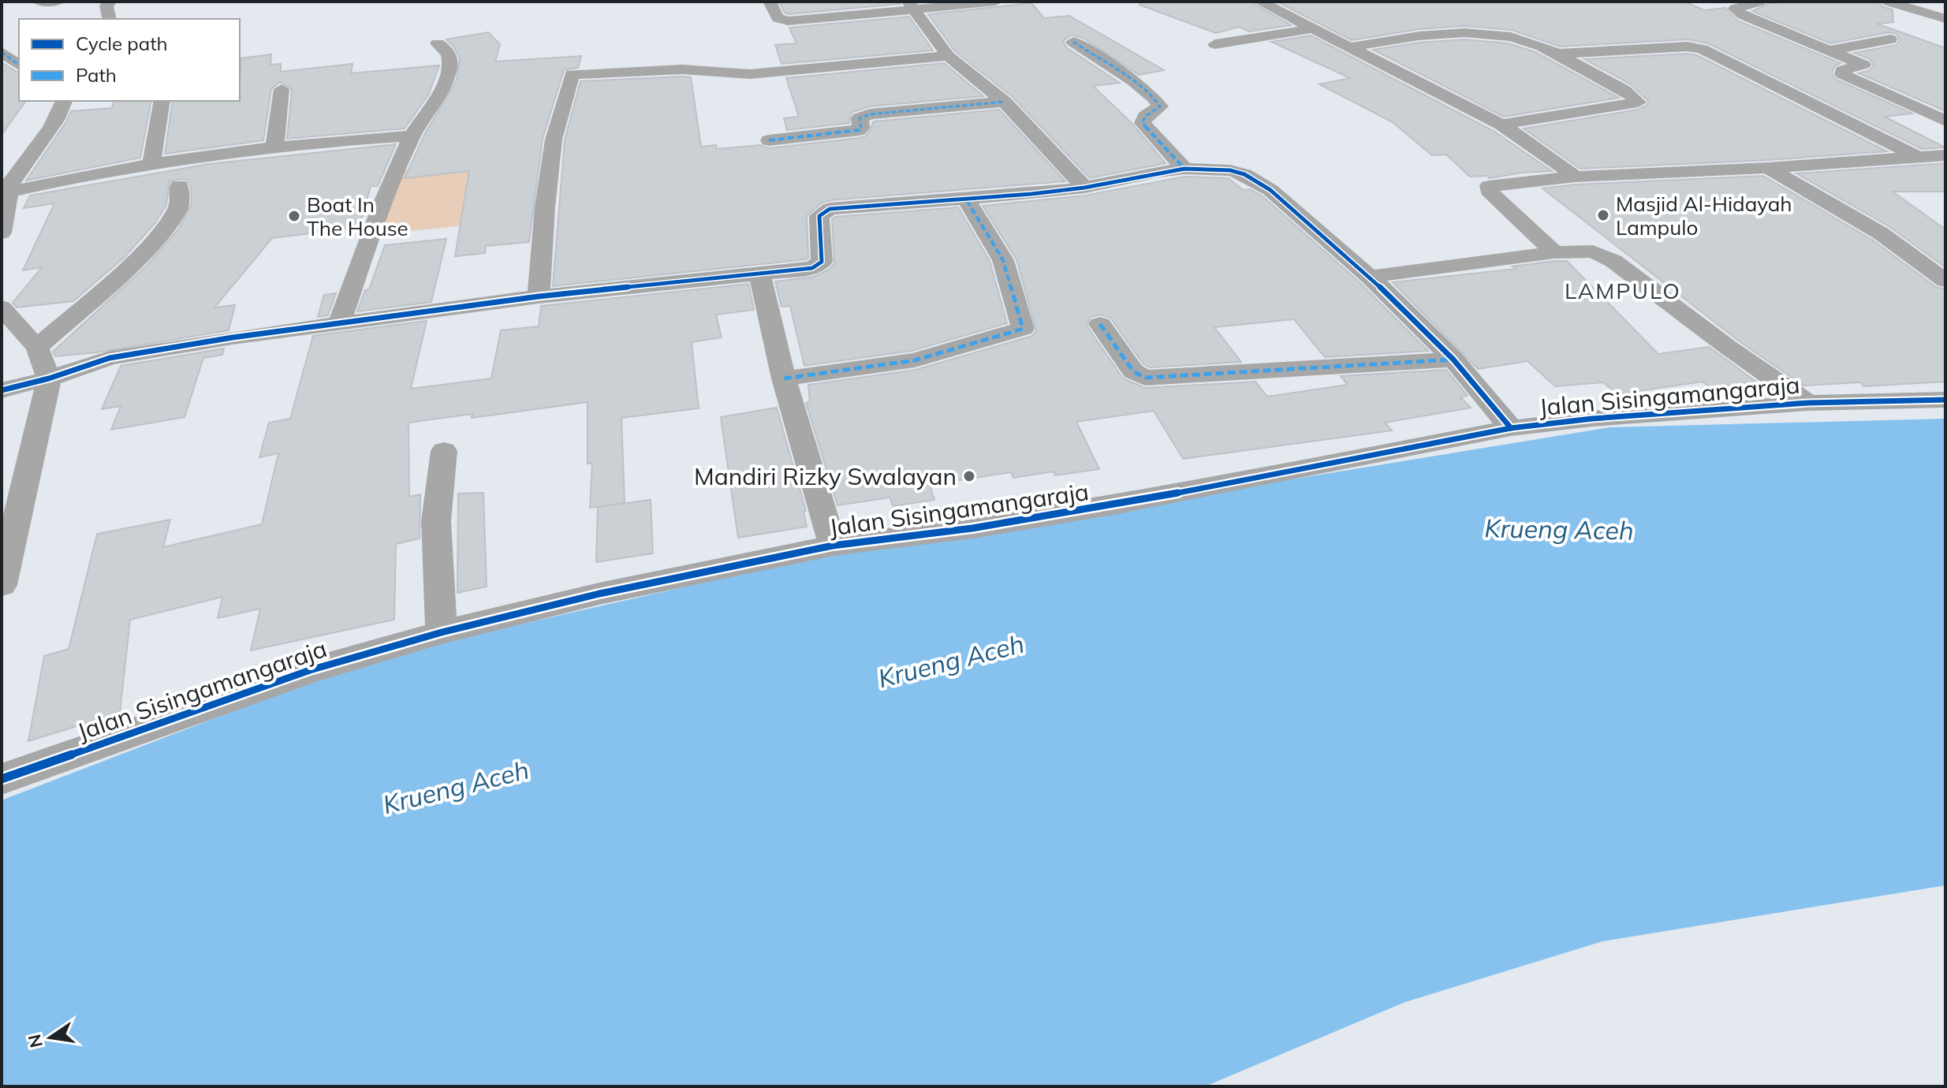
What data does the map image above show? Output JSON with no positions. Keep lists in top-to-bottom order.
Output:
{
  "streets": {
    "street": ["Jalan Sisingamangaraja"]
  },
  "districts": ["LAMPULO"],
  "water": ["Krueng Aceh"],
  "places": ["Masjid Al-Hidayah Lampulo", "Boat In The House", "Mandiri Rizky Swalayan"],
  "legend": ["Cycle path", "Path"],
  "north": "left"
}
